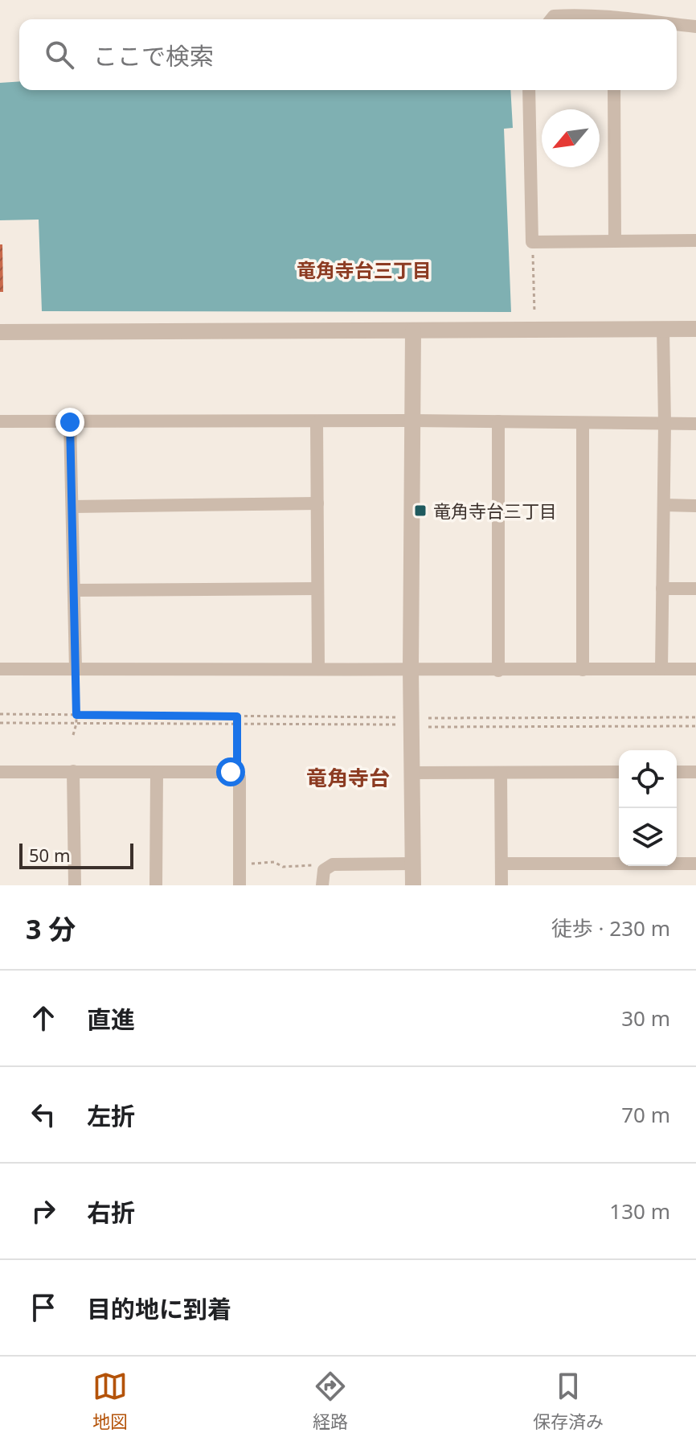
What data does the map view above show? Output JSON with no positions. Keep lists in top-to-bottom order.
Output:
{
  "districts": ["竜角寺台三丁目", "竜角寺台"],
  "places": {
    "transit": ["竜角寺台三丁目"]
  },
  "scale_bar": "50 m",
  "north": "bottom left",
  "page": {
    "search": "ここで検索",
    "scale": "50 m",
    "heading": ["3 分", "徒歩 · 230 m"],
    "list": [
      ["直進", "30 m"],
      ["左折", "70 m"],
      ["右折", "130 m"],
      "目的地に到着"
    ],
    "nav": ["地図", "経路", "保存済み"]
  }
}
